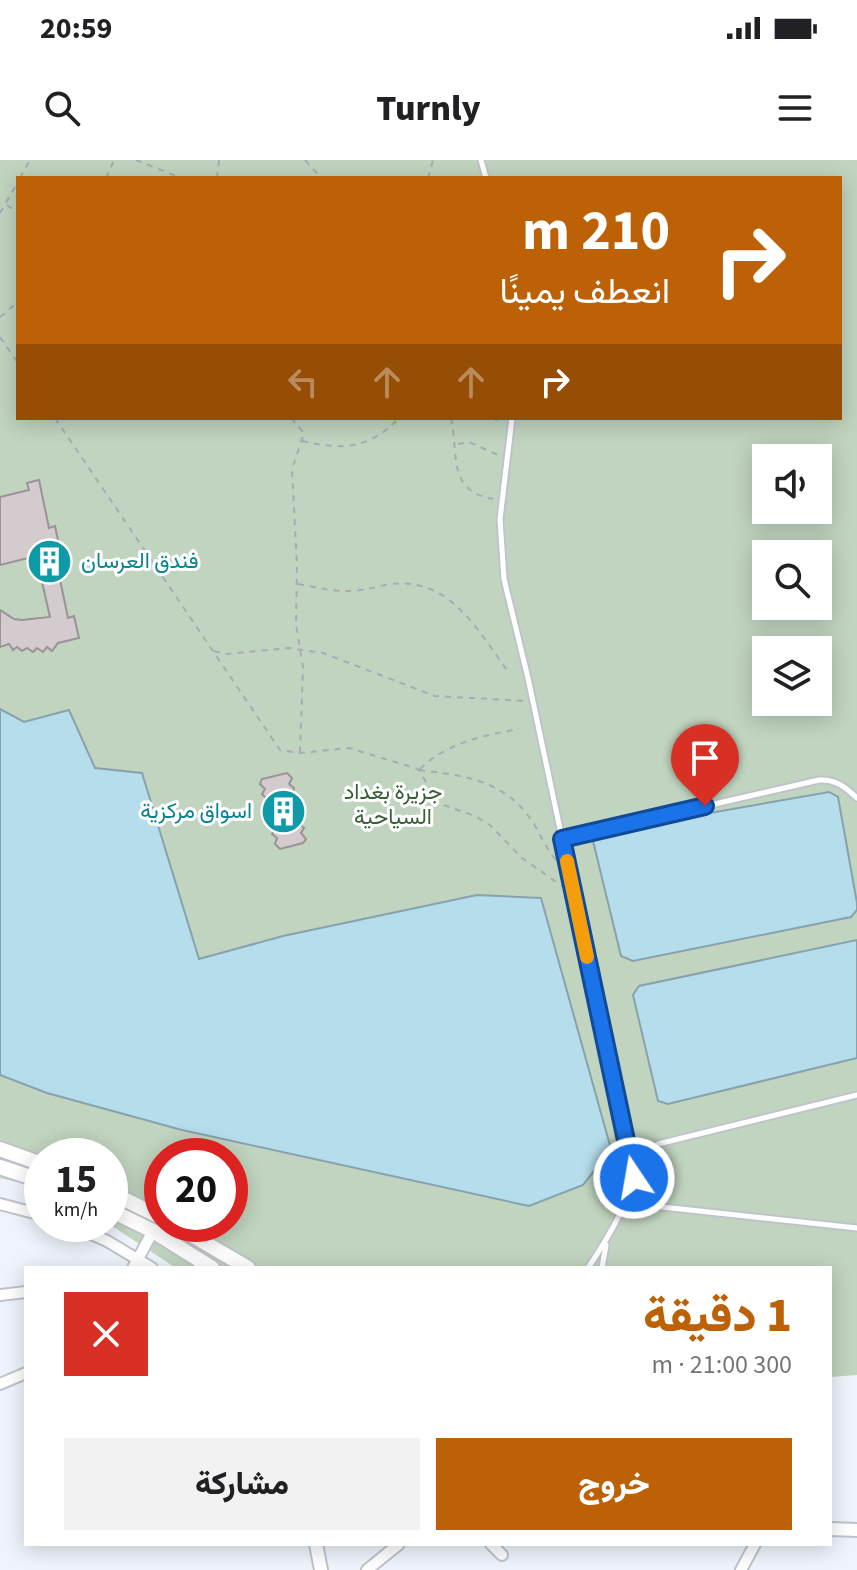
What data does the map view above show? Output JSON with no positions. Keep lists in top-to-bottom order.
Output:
{
  "parks": ["جزيرة بغداد السياحية"],
  "places": {
    "building": ["فندق العرسان", "اسواق مركزية"]
  },
  "page": {
    "status": "20:59",
    "header": "Turnly",
    "turn": ["210 m", "انعطف يمينًا"],
    "speed": "15 km/h",
    "limit": "20",
    "heading": ["1 دقيقة", "300 m · 21:00"],
    "buttons": ["خروج", "مشاركة"]
  }
}
